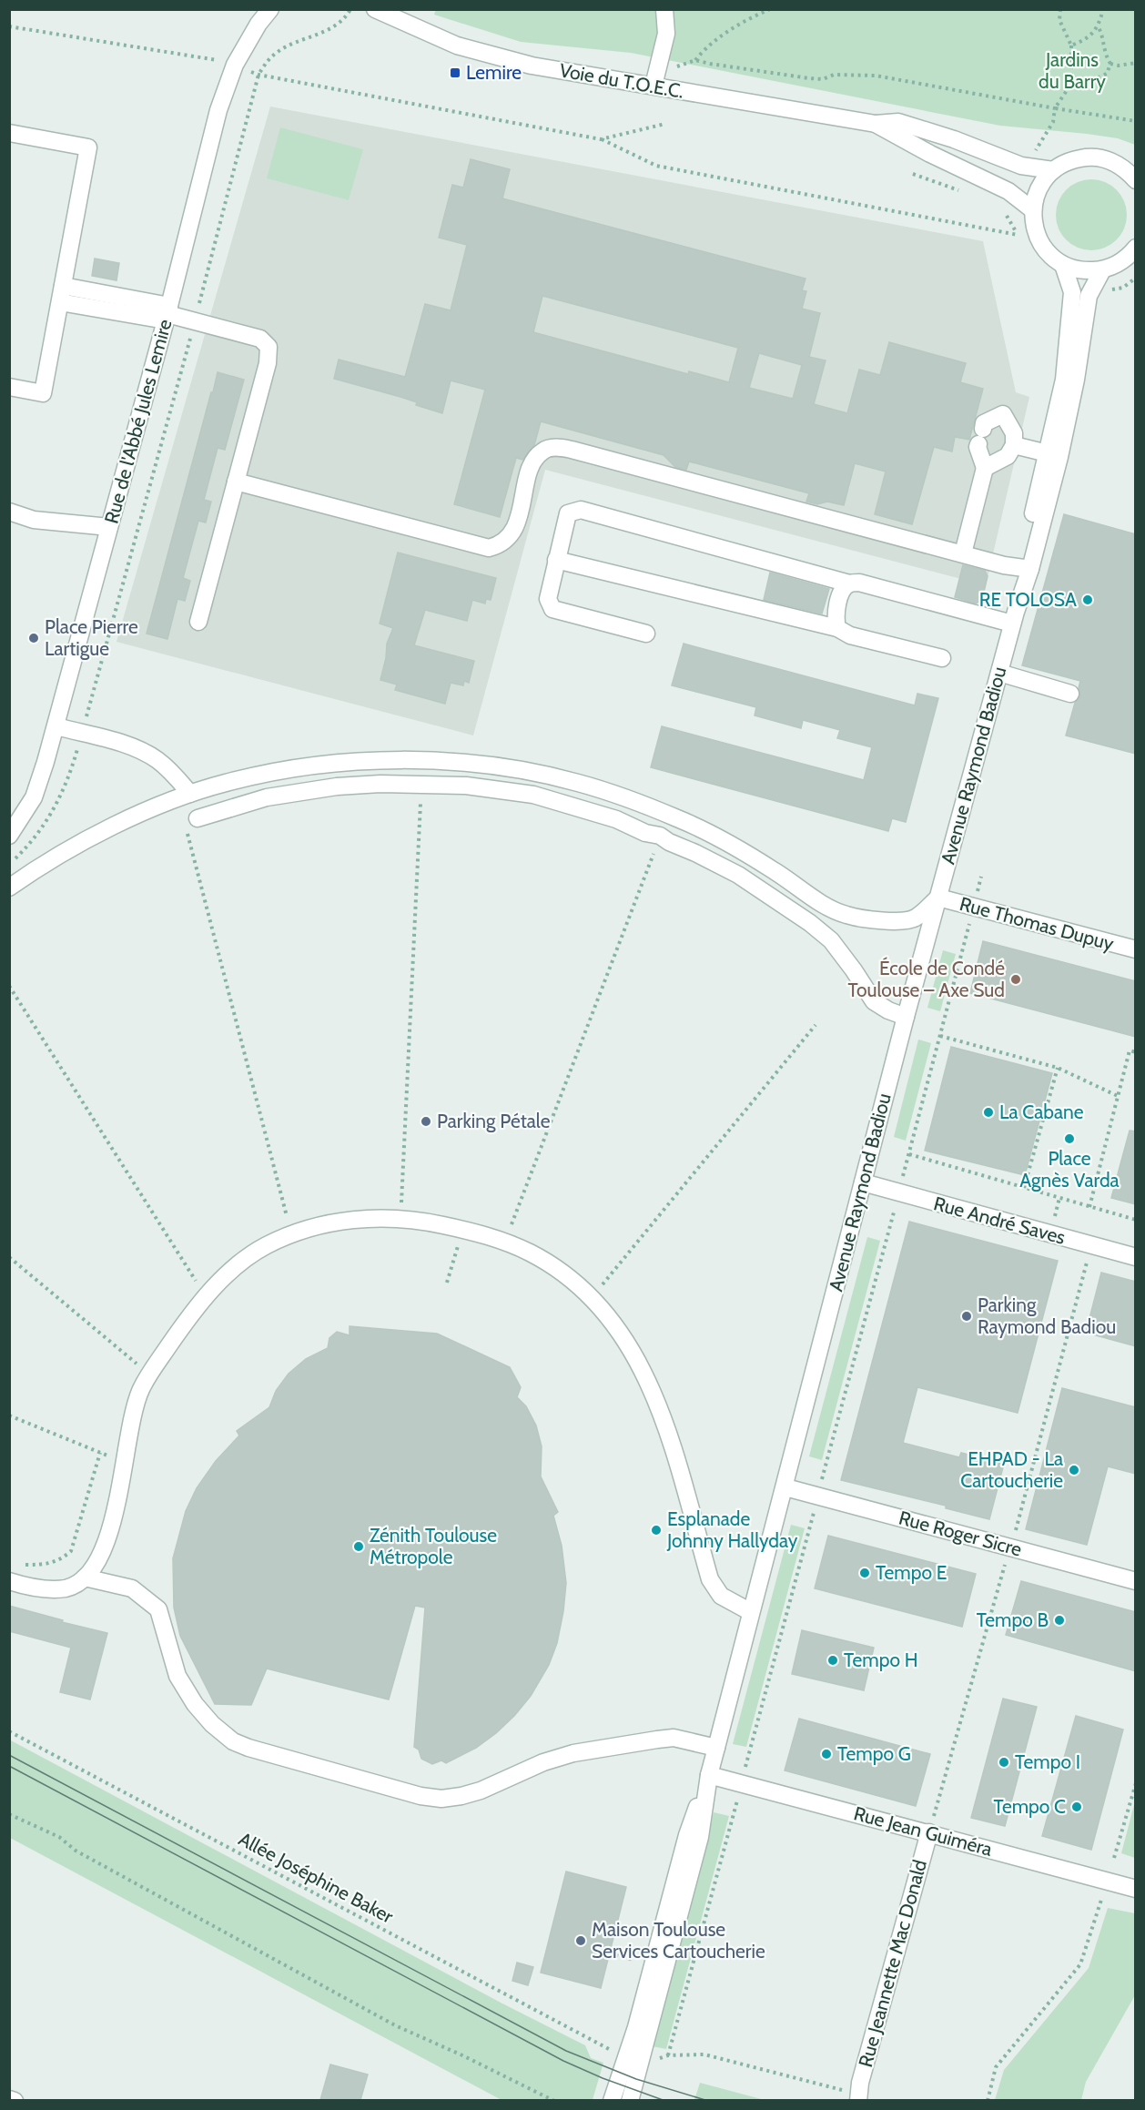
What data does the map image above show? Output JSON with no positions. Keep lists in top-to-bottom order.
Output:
{
  "streets": {
    "street": [
      "Voie du T.O.E.C.",
      "Rue de l'Abbé Jules Lemire",
      "Avenue Raymond Badiou",
      "Rue Thomas Dupuy",
      "Rue André Saves",
      "Rue Roger Sicre",
      "Rue Jean Guiméra",
      "Rue Jeannette Mac Donald"
    ],
    "path": ["Allée Joséphine Baker"]
  },
  "crossings": [
    ["Avenue Raymond Badiou", "Rue Thomas Dupuy"],
    ["Avenue Raymond Badiou", "Rue André Saves"],
    ["Avenue Raymond Badiou", "Rue Roger Sicre"],
    ["Avenue Raymond Badiou", "Rue Jean Guiméra"],
    ["Rue Jean Guiméra", "Rue Jeannette Mac Donald"]
  ],
  "parks": ["Jardins du Barry"],
  "places": {
    "transit": ["Lemire"],
    "other": [
      "RE TOLOSA",
      "Place Pierre Lartigue",
      "École de Condé Toulouse – Axe Sud",
      "La Cabane",
      "Parking Pétale",
      "Place Agnès Varda",
      "Parking Raymond Badiou",
      "EHPAD - La Cartoucherie",
      "Esplanade Johnny Hallyday",
      "Zénith Toulouse Métropole",
      "Tempo E",
      "Tempo B",
      "Tempo H",
      "Tempo G",
      "Tempo I",
      "Tempo C",
      "Maison Toulouse Services Cartoucherie"
    ]
  }
}
